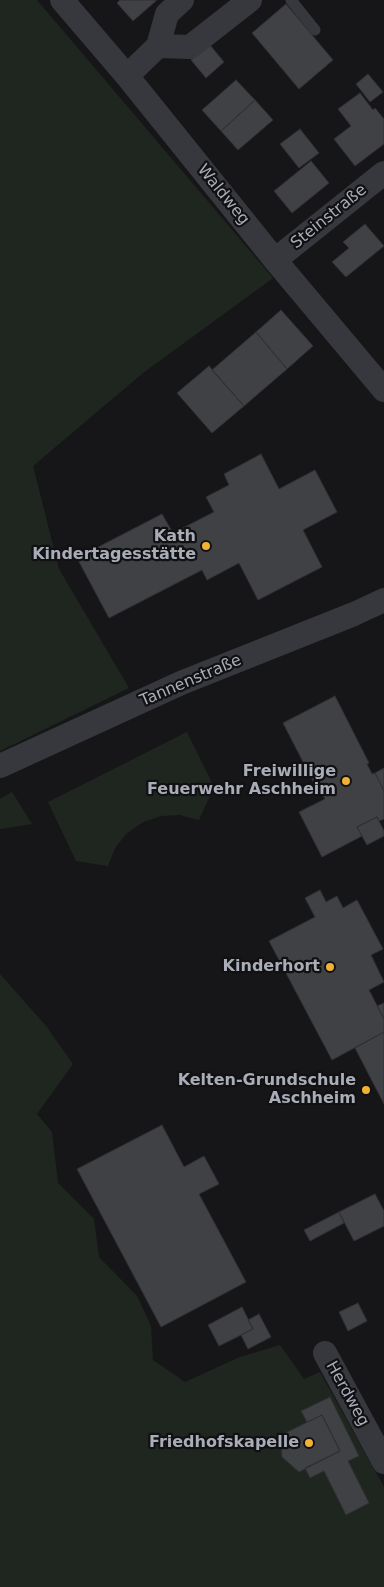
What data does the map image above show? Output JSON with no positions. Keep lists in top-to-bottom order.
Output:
{
  "streets": {
    "street": [
      "Waldweg",
      "Steinstraße",
      "Tannenstraße",
      "Herdweg"
    ]
  },
  "crossings": [
    ["Waldweg", "Steinstraße"]
  ],
  "places": [
    "Kath Kindertagesstätte",
    "Freiwillige Feuerwehr Aschheim",
    "Kinderhort",
    "Kelten-Grundschule Aschheim",
    "Friedhofskapelle"
  ]
}
